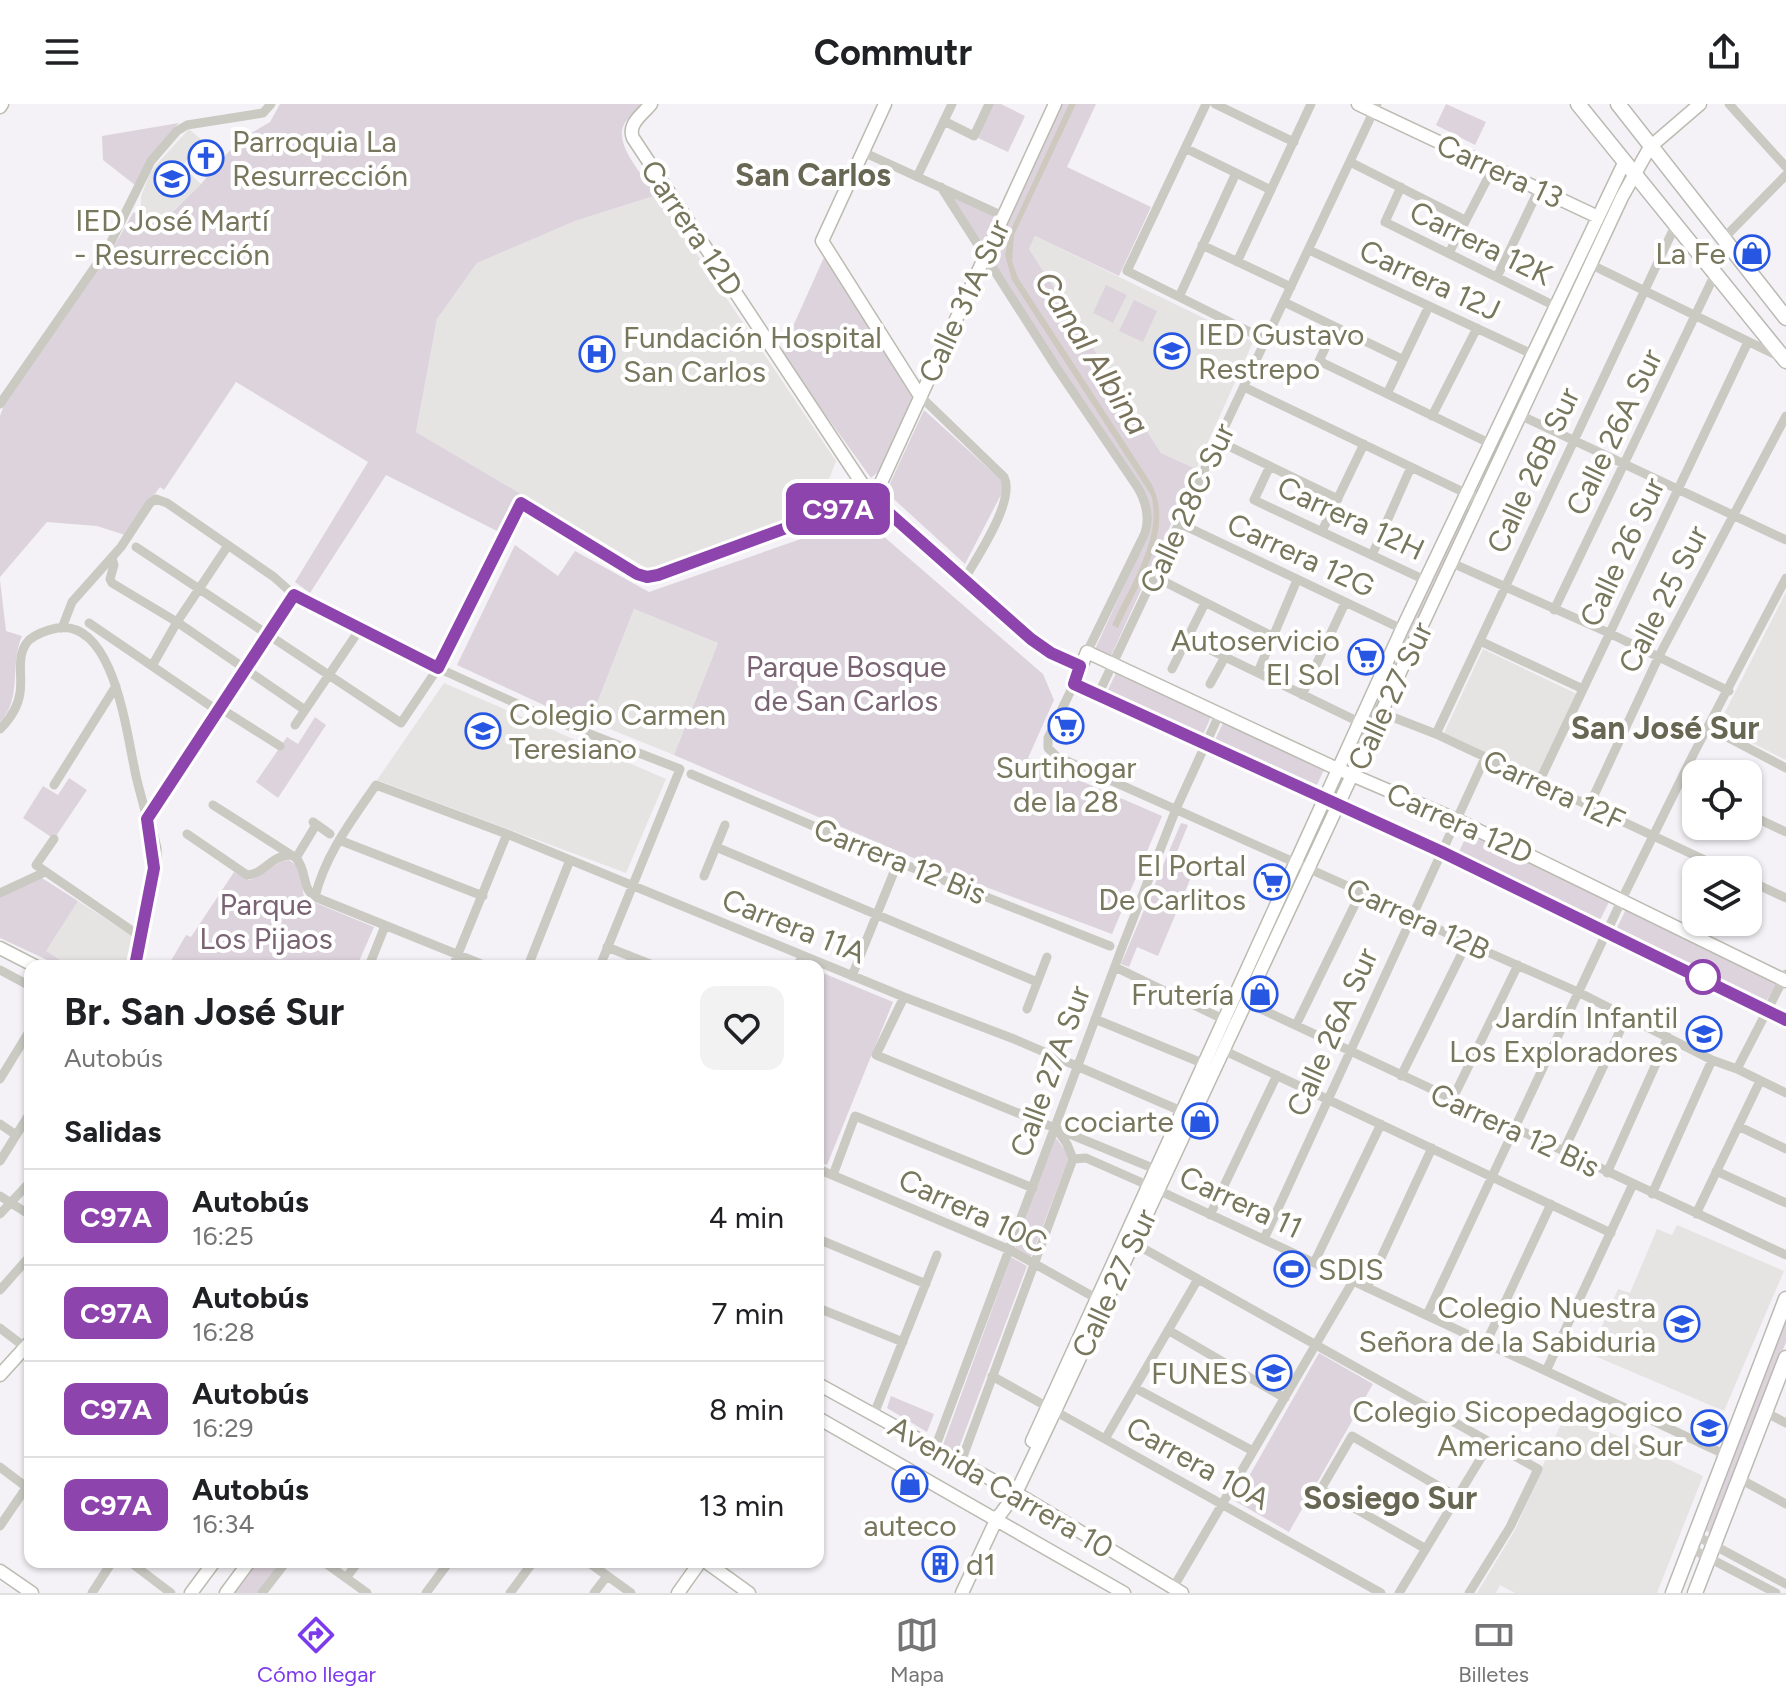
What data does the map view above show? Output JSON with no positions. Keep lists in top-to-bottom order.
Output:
{
  "streets": {
    "street": [
      "Carrera 13",
      "Carrera 12D",
      "Carrera 12K",
      "Carrera 12J",
      "Calle 31A Sur",
      "Calle 26A Sur",
      "Calle 26B Sur",
      "Calle 28C Sur",
      "Carrera 12H",
      "Calle 26 Sur",
      "Carrera 12G",
      "Calle 25 Sur",
      "Calle 27 Sur",
      "Carrera 12F",
      "Carrera 12 Bis",
      "Carrera 12B",
      "Carrera 11A",
      "Calle 27A Sur",
      "Carrera 11",
      "Carrera 10C",
      "Carrera 10A",
      "Avenida Carrera 10"
    ]
  },
  "crossings": [
    ["Carrera 13", "Calle 28C Sur"],
    ["Carrera 13", "Calle 27 Sur"],
    ["Carrera 12D", "Calle 31A Sur"],
    ["Carrera 12D", "Calle 26A Sur"],
    ["Carrera 12D", "Calle 28C Sur"],
    ["Carrera 12D", "Calle 27 Sur"],
    ["Carrera 12D", "Calle 27A Sur"],
    ["Carrera 12K", "Calle 27 Sur"],
    ["Carrera 12J", "Calle 28C Sur"],
    ["Carrera 12J", "Calle 27 Sur"],
    ["Calle 31A Sur", "Calle 28C Sur"],
    ["Calle 26A Sur", "Carrera 12F"],
    ["Calle 26A Sur", "Carrera 12 Bis"],
    ["Calle 26A Sur", "Carrera 12B"],
    ["Calle 26A Sur", "Carrera 11"],
    ["Calle 26B Sur", "Carrera 12F"],
    ["Calle 28C Sur", "Carrera 12G"],
    ["Calle 28C Sur", "Carrera 12B"],
    ["Carrera 12H", "Calle 27 Sur"],
    ["Calle 26 Sur", "Carrera 12F"],
    ["Carrera 12G", "Calle 27 Sur"],
    ["Calle 25 Sur", "Carrera 12F"],
    ["Calle 27 Sur", "Carrera 12F"],
    ["Calle 27 Sur", "Carrera 12 Bis"],
    ["Calle 27 Sur", "Carrera 12B"],
    ["Calle 27 Sur", "Carrera 11A"],
    ["Calle 27 Sur", "Carrera 11"],
    ["Calle 27 Sur", "Carrera 10C"],
    ["Calle 27 Sur", "Carrera 10A"],
    ["Calle 27 Sur", "Avenida Carrera 10"],
    ["Carrera 12B", "Calle 27A Sur"],
    ["Carrera 11A", "Calle 27A Sur"],
    ["Carrera 11A", "Carrera 11"],
    ["Calle 27A Sur", "Carrera 11"],
    ["Calle 27A Sur", "Carrera 10C"],
    ["Calle 27A Sur", "Carrera 10A"],
    ["Calle 27A Sur", "Avenida Carrera 10"]
  ],
  "districts": ["San Carlos", "San José Sur", "Sosiego Sur"],
  "water": ["Canal Albina"],
  "parks": ["Parque Bosque de San Carlos", "Parque Los Pijaos"],
  "places": {
    "church": ["Parroquia La Resurrección"],
    "school or university": [
      "IED José Martí - Resurrección",
      "IED Gustavo Restrepo",
      "Colegio Carmen Teresiano",
      "Jardín Infantil Los Exploradores",
      "Colegio Nuestra Señora de la Sabiduria",
      "FUNES",
      "Colegio Sicopedagogico Americano del Sur"
    ],
    "shop": [
      "La Fe",
      "Frutería",
      "cociarte",
      "auteco"
    ],
    "hospital": ["Fundación Hospital San Carlos"],
    "supermarket": ["Autoservicio El Sol", "Surtihogar de la 28", "El Portal De Carlitos"],
    "sports": ["SDIS"],
    "building": ["d1"]
  },
  "lines": ["bus line C97A"],
  "page": {
    "header": "Commutr",
    "on_map": "C97A",
    "heading": [
      ["Br. San José Sur", "Autobús"],
      "Salidas"
    ],
    "list": [
      {
        "mark": "C97A",
        "name": "Autobús",
        "note": "16:25",
        "value": "4 min"
      },
      {
        "mark": "C97A",
        "name": "Autobús",
        "note": "16:28",
        "value": "7 min"
      },
      {
        "mark": "C97A",
        "name": "Autobús",
        "note": "16:29",
        "value": "8 min"
      },
      {
        "mark": "C97A",
        "name": "Autobús",
        "note": "16:34",
        "value": "13 min"
      }
    ],
    "tabs": ["Cómo llegar", "Mapa", "Billetes"]
  }
}
